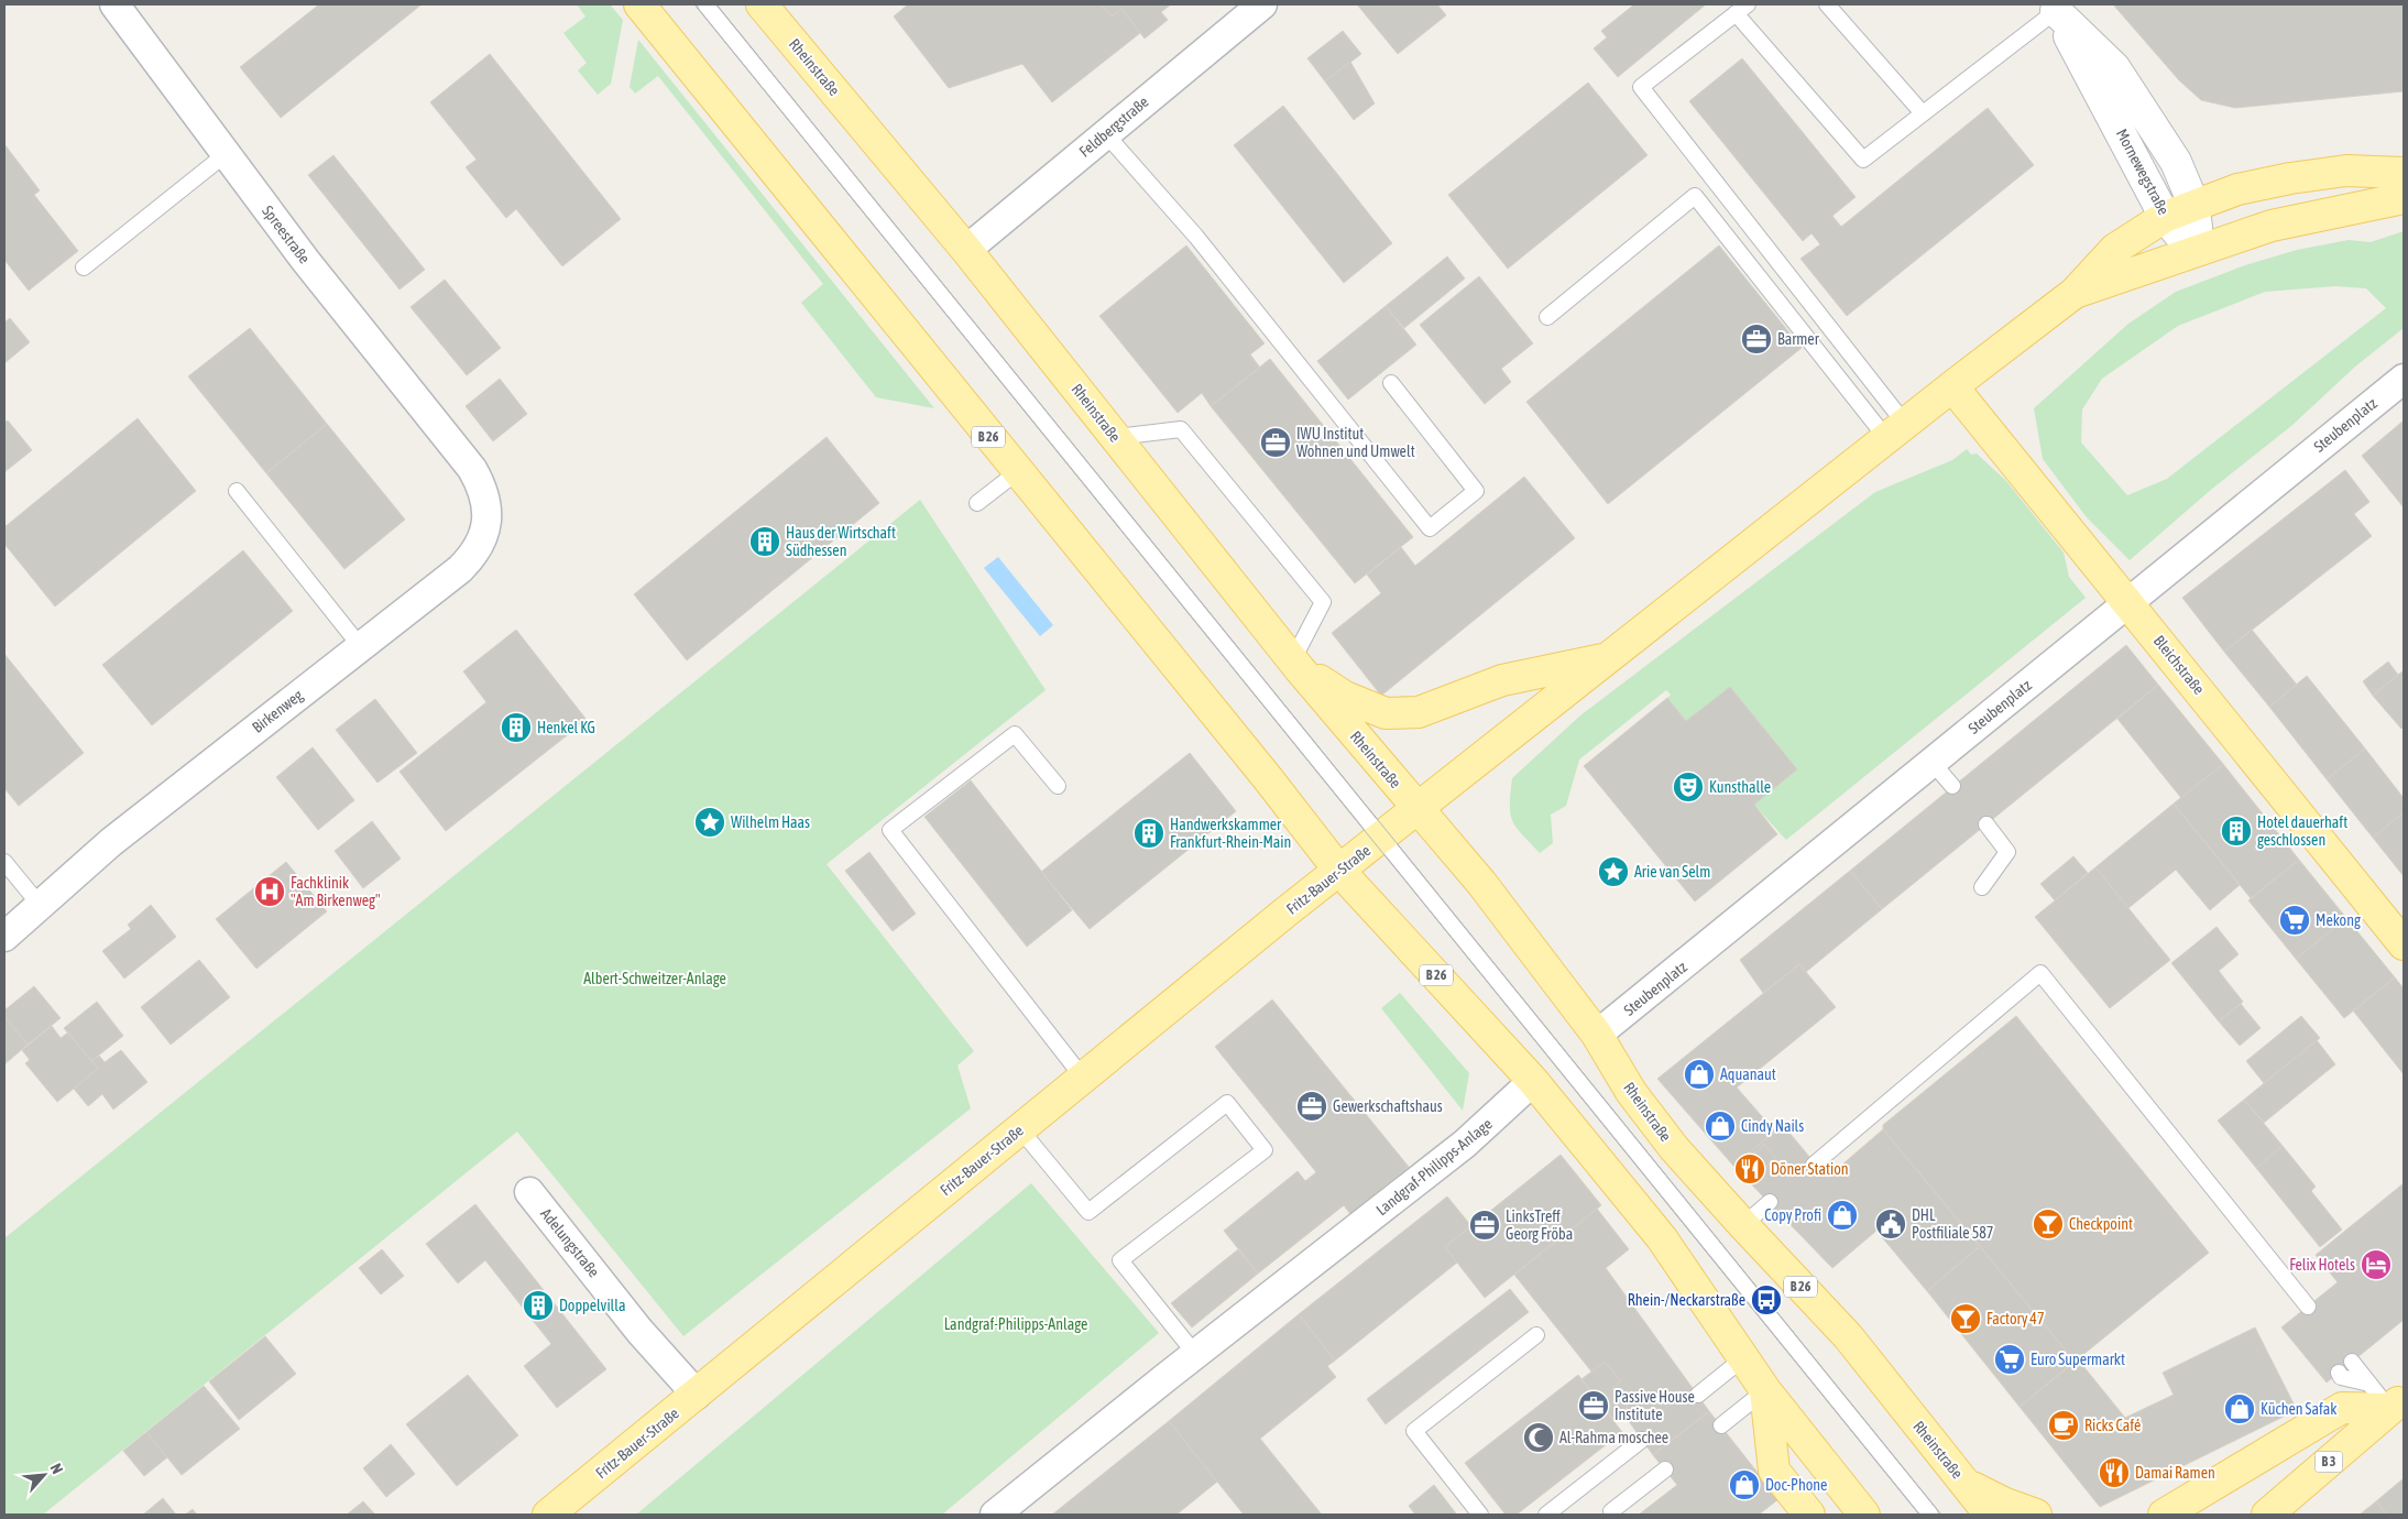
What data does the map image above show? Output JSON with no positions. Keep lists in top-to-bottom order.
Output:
{
  "streets": {
    "main road": [
      "Rheinstraße",
      "B 26",
      "Bleichstraße",
      "Fritz-Bauer-Straße",
      "B 3"
    ],
    "street": [
      "Feldbergstraße",
      "Mornewegstraße",
      "Spreestraße",
      "Steubenplatz",
      "Birkenweg",
      "Landgraf-Philipps-Anlage",
      "Adelungstraße"
    ]
  },
  "crossings": [
    ["Rheinstraße", "Feldbergstraße"],
    ["Rheinstraße", "Steubenplatz"],
    ["Rheinstraße", "Fritz-Bauer-Straße"],
    ["Spreestraße", "Birkenweg"],
    ["Steubenplatz", "Bleichstraße"],
    ["B 26", "Fritz-Bauer-Straße"],
    ["B 26", "Landgraf-Philipps-Anlage"],
    ["Fritz-Bauer-Straße", "Adelungstraße"]
  ],
  "parks": ["Albert-Schweitzer-Anlage", "Landgraf-Philipps-Anlage"],
  "places": {
    "office": [
      "Barmer",
      "IWU Institut Wohnen und Umwelt",
      "Gewerkschaftshaus",
      "LinksTreff Georg Fröba",
      "Passive House Institute"
    ],
    "building": [
      "Haus der Wirtschaft Südhessen",
      "Henkel KG",
      "Hotel dauerhaft geschlossen",
      "Handwerkskammer Frankfurt-Rhein-Main",
      "Doppelvilla"
    ],
    "theatre": ["Kunsthalle"],
    "place": ["Wilhelm Haas", "Arie van Selm"],
    "hospital": ["Fachklinik \"Am Birkenweg\""],
    "supermarket": ["Mekong", "Euro Supermarkt"],
    "shop": [
      "Aquanaut",
      "Cindy Nails",
      "Copy Profi",
      "Küchen Safak",
      "Doc-Phone"
    ],
    "restaurant": ["Döner Station", "Damai Ramen"],
    "public building": ["DHL Postfiliale 587"],
    "bar": ["Checkpoint", "Factory 47"],
    "hotel": ["Felix Hotels"],
    "bus stop": ["Rhein-/Neckarstraße"],
    "cafe": ["Ricks Café"],
    "mosque": ["Al-Rahma moschee"]
  },
  "north": "top right"
}
